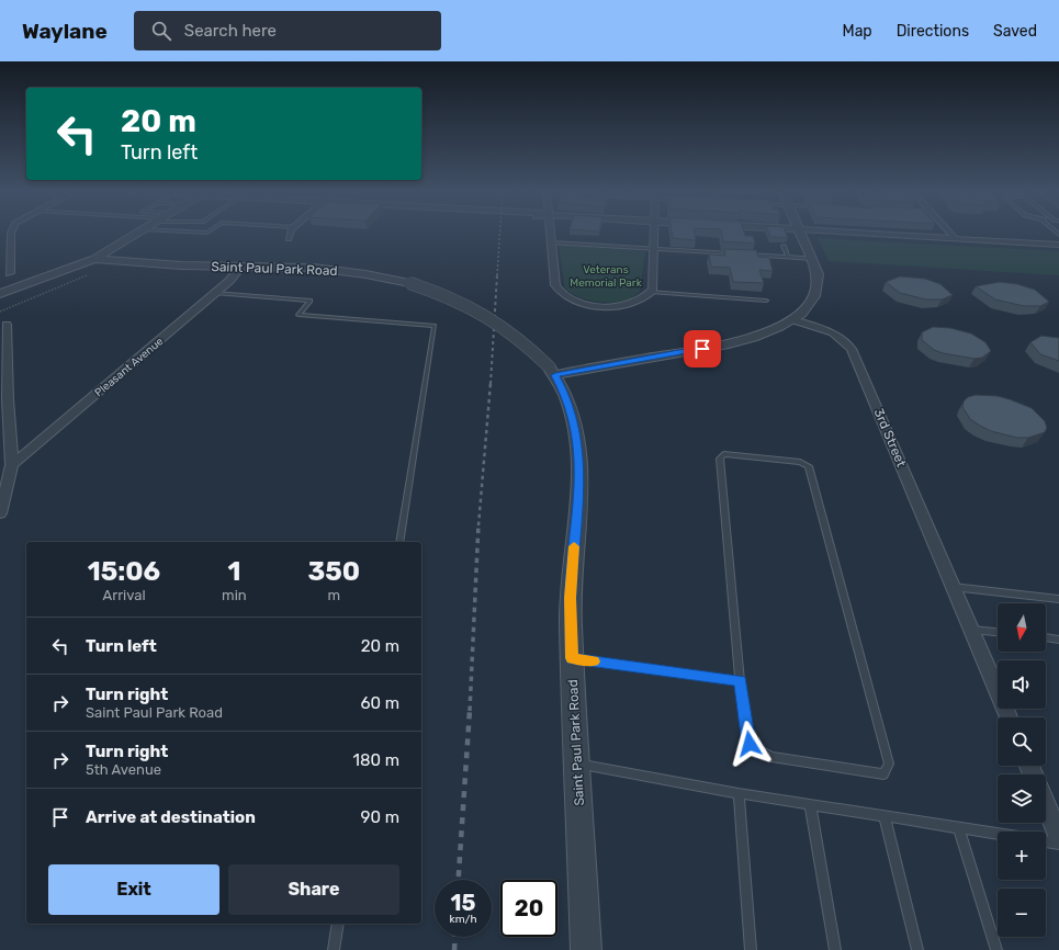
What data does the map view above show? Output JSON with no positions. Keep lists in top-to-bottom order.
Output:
{
  "streets": {
    "street": ["Saint Paul Park Road", "Pleasant Avenue", "3rd Street"]
  },
  "crossings": [
    ["Saint Paul Park Road", "Pleasant Avenue"]
  ],
  "parks": ["Veterans Memorial Park"],
  "north": "bottom",
  "page": {
    "header": "Waylane",
    "search": "Search here",
    "nav": ["Map", "Directions", "Saved"],
    "turn": ["20 m", "Turn left"],
    "eta": [
      "15:06",
      "Arrival",
      "1",
      "min",
      "350",
      "m"
    ],
    "map_buttons": ["+", "−"],
    "list": [
      {
        "name": "Turn left",
        "value": "20 m"
      },
      {
        "name": "Turn right",
        "note": "Saint Paul Park Road",
        "value": "60 m"
      },
      {
        "name": "Turn right",
        "note": "5th Avenue",
        "value": "180 m"
      },
      {
        "name": "Arrive at destination",
        "value": "90 m"
      }
    ],
    "buttons": ["Exit", "Share"],
    "speed": "15 km/h",
    "limit": "20"
  }
}
